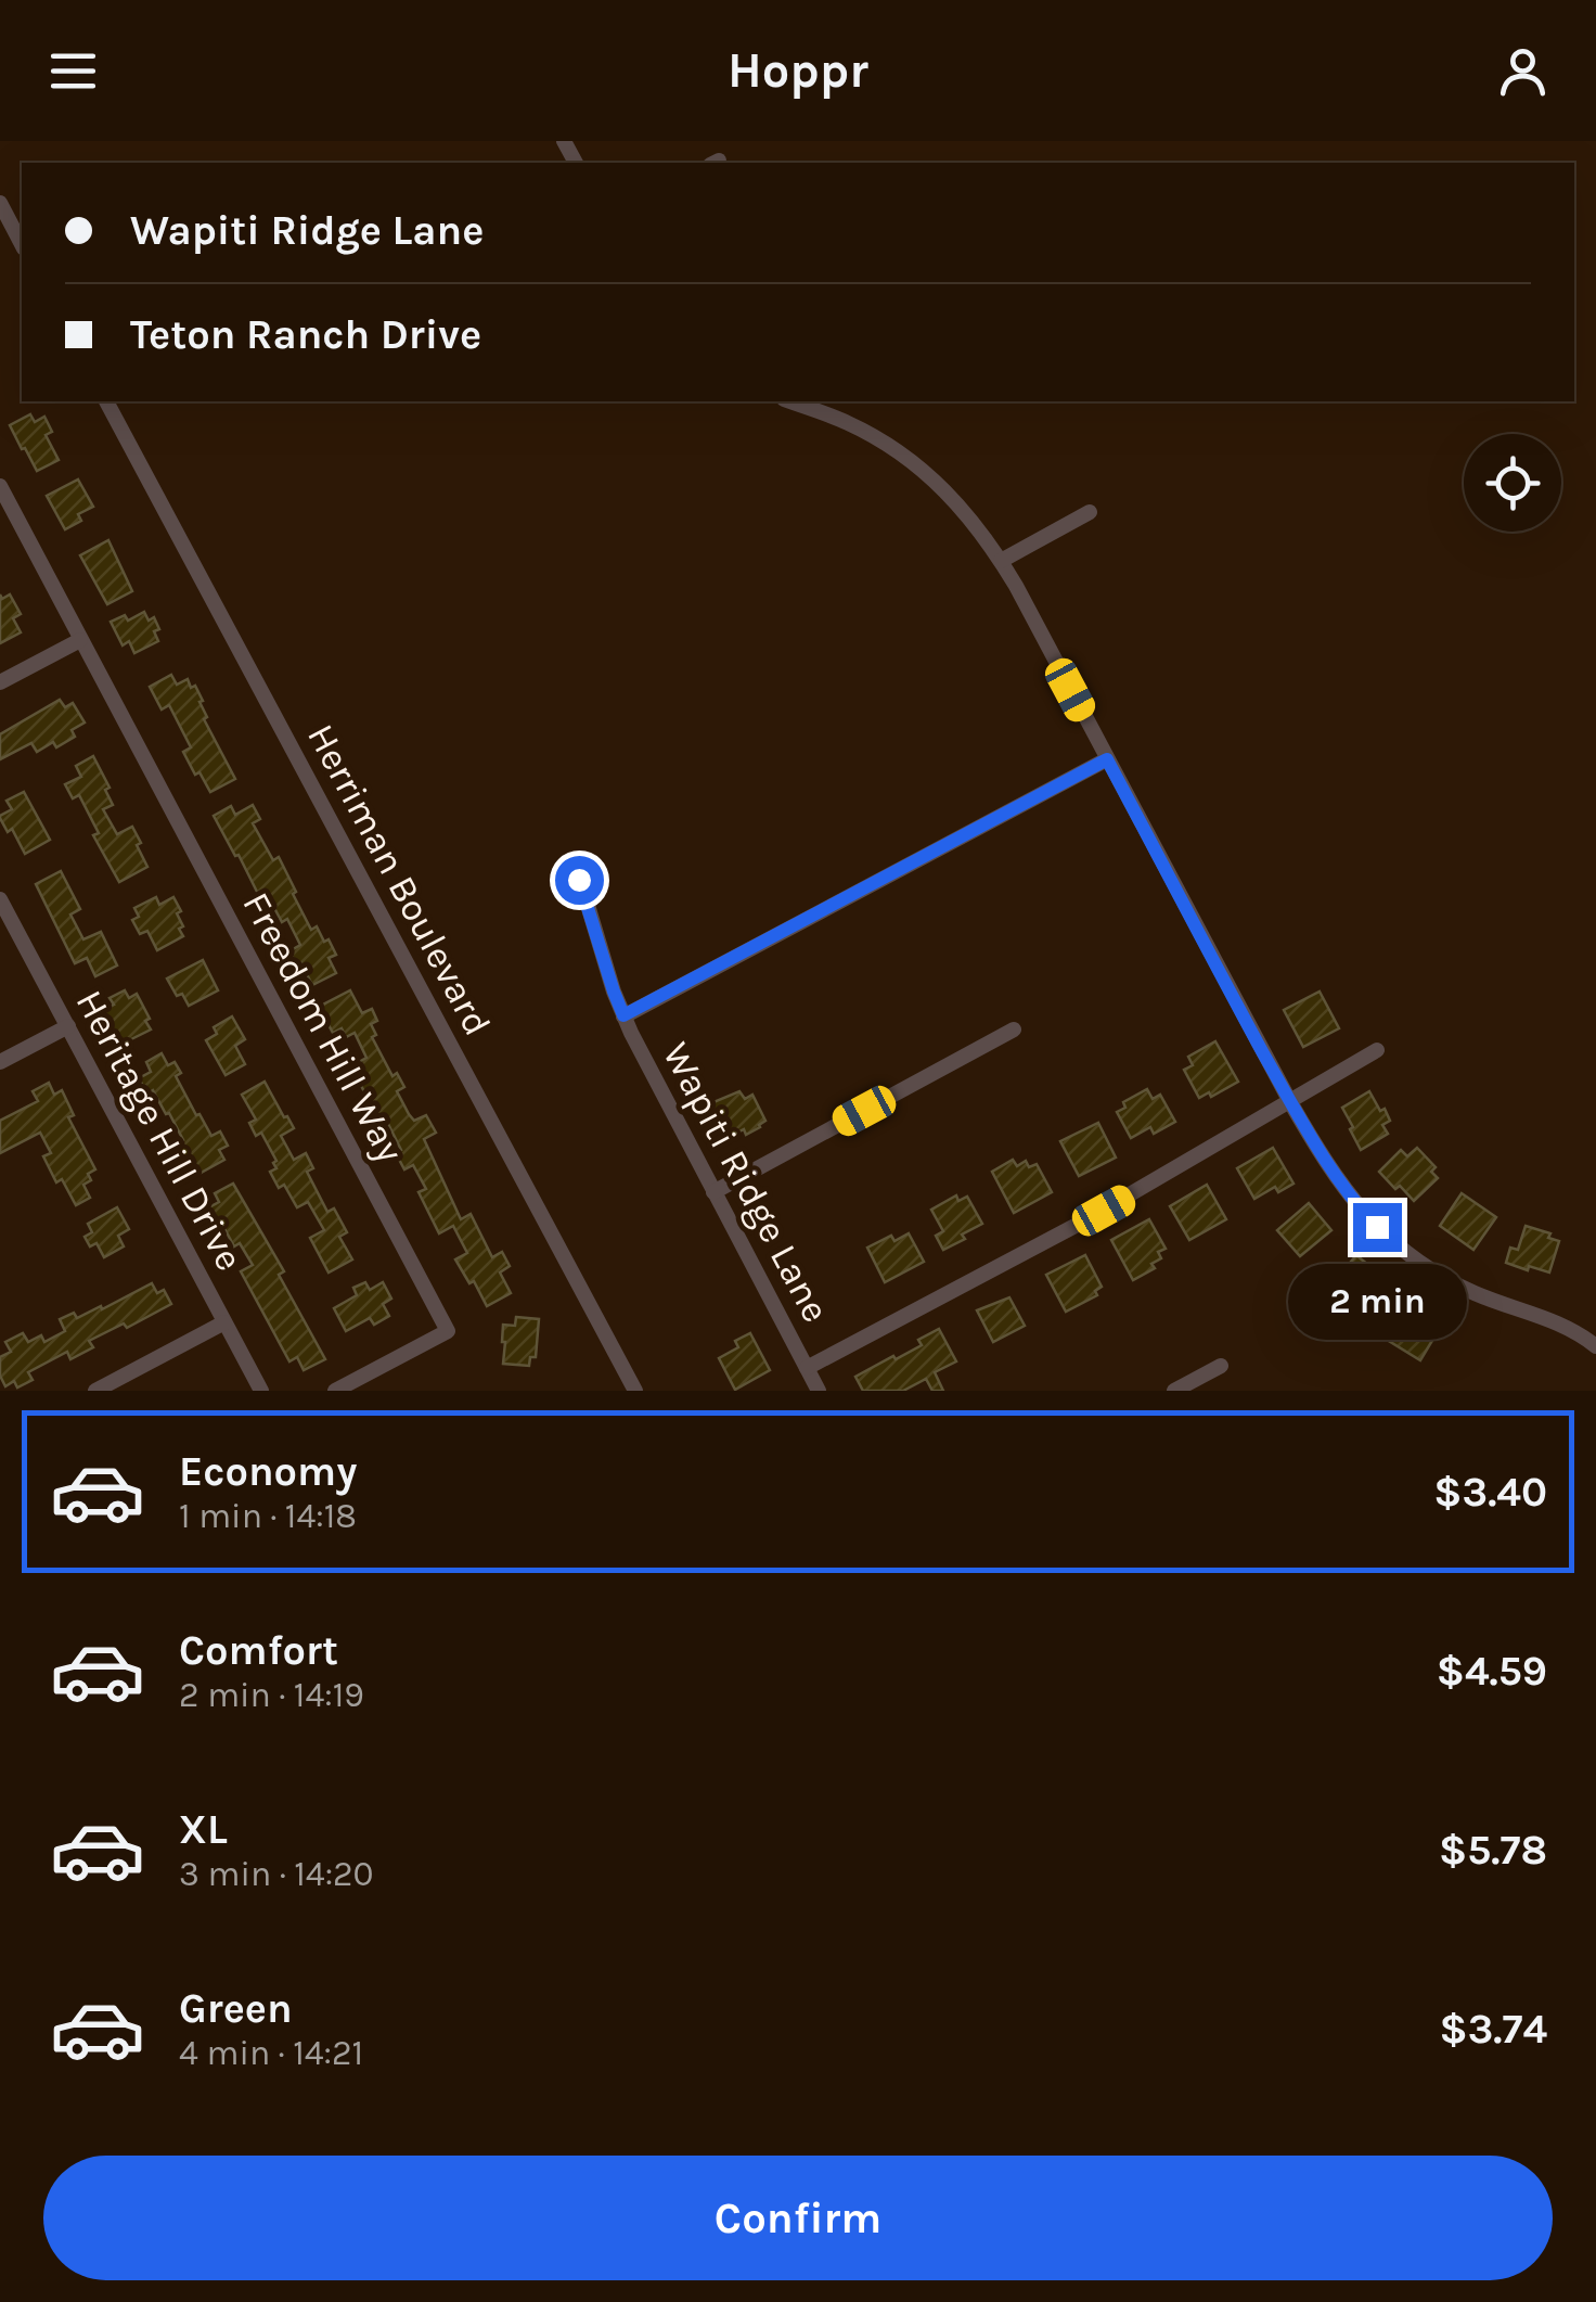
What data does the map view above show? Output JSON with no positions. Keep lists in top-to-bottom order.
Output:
{
  "streets": {
    "street": [
      "Herriman Boulevard",
      "Freedom Hill Way",
      "Heritage Hill Drive",
      "Wapiti Ridge Lane"
    ]
  },
  "page": {
    "header": "Hoppr",
    "banner": ["Wapiti Ridge Lane", "Teton Ranch Drive"],
    "bubble": "2 min",
    "list": [
      {
        "name": "Economy",
        "note": "1 min · 14:18",
        "value": "$3.40"
      },
      {
        "name": "Comfort",
        "note": "2 min · 14:19",
        "value": "$4.59"
      },
      {
        "name": "XL",
        "note": "3 min · 14:20",
        "value": "$5.78"
      },
      {
        "name": "Green",
        "note": "4 min · 14:21",
        "value": "$3.74"
      }
    ],
    "buttons": "Confirm"
  }
}
